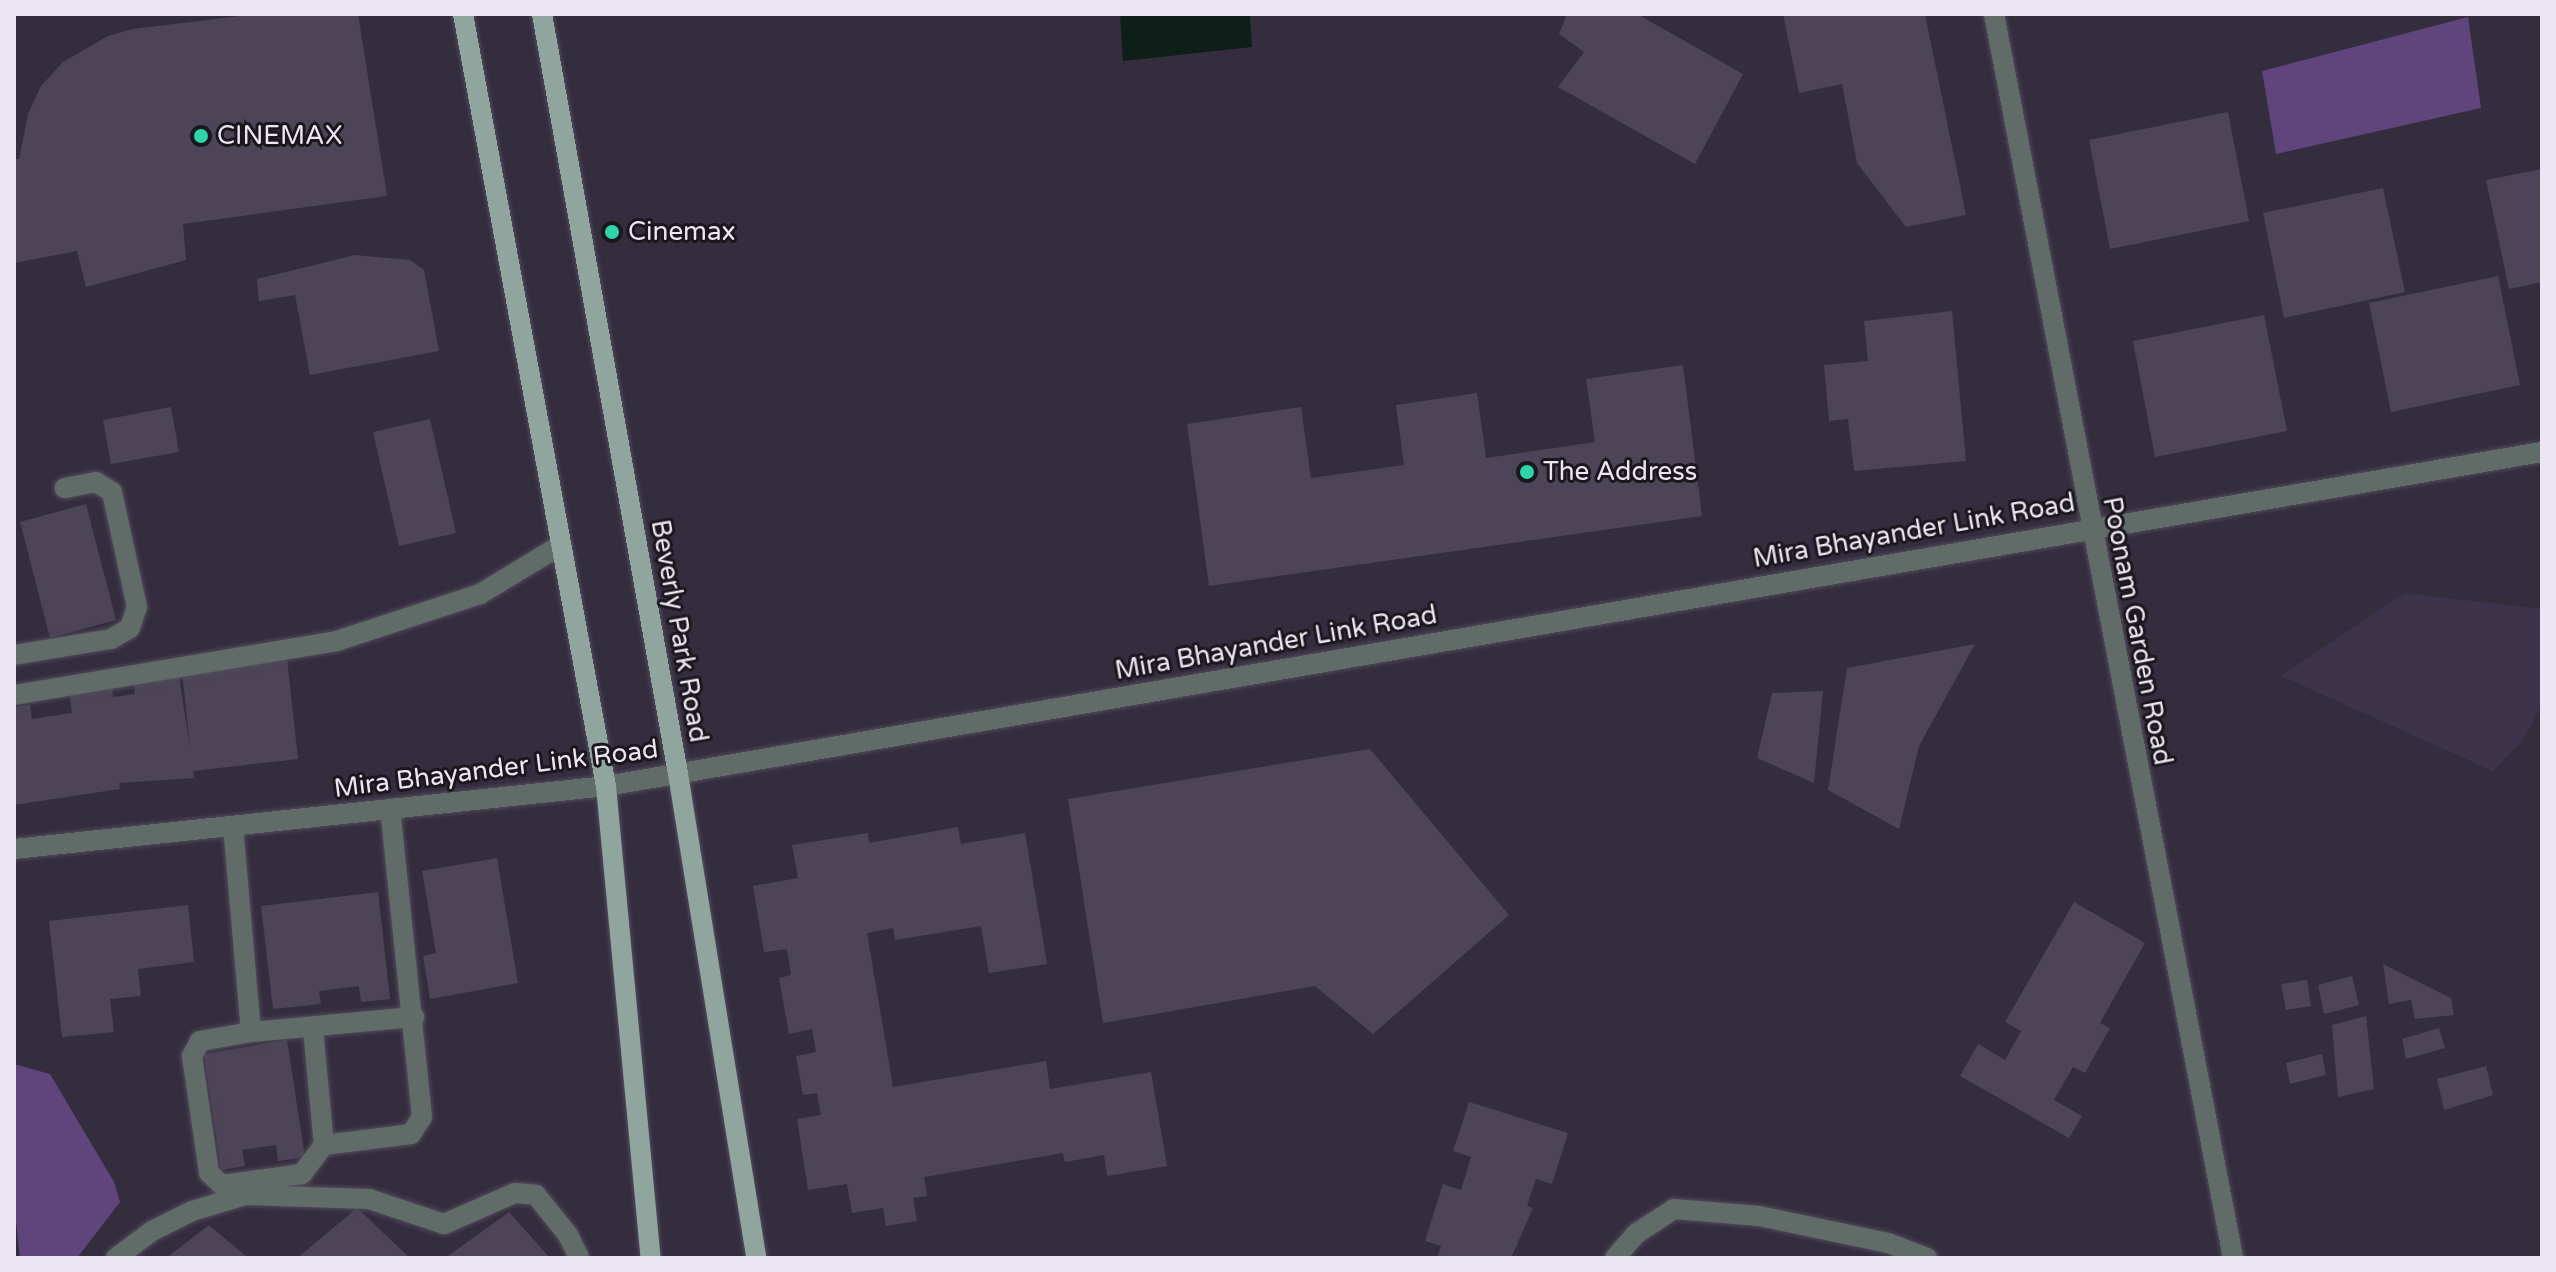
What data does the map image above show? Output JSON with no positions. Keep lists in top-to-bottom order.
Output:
{
  "streets": {
    "main road": ["Beverly Park Road"],
    "street": ["Mira Bhayander Link Road", "Poonam Garden Road"]
  },
  "crossings": [
    ["Mira Bhayander Link Road", "Beverly Park Road"],
    ["Mira Bhayander Link Road", "Poonam Garden Road"]
  ],
  "places": ["CINEMAX", "Cinemax", "The Address"]
}
